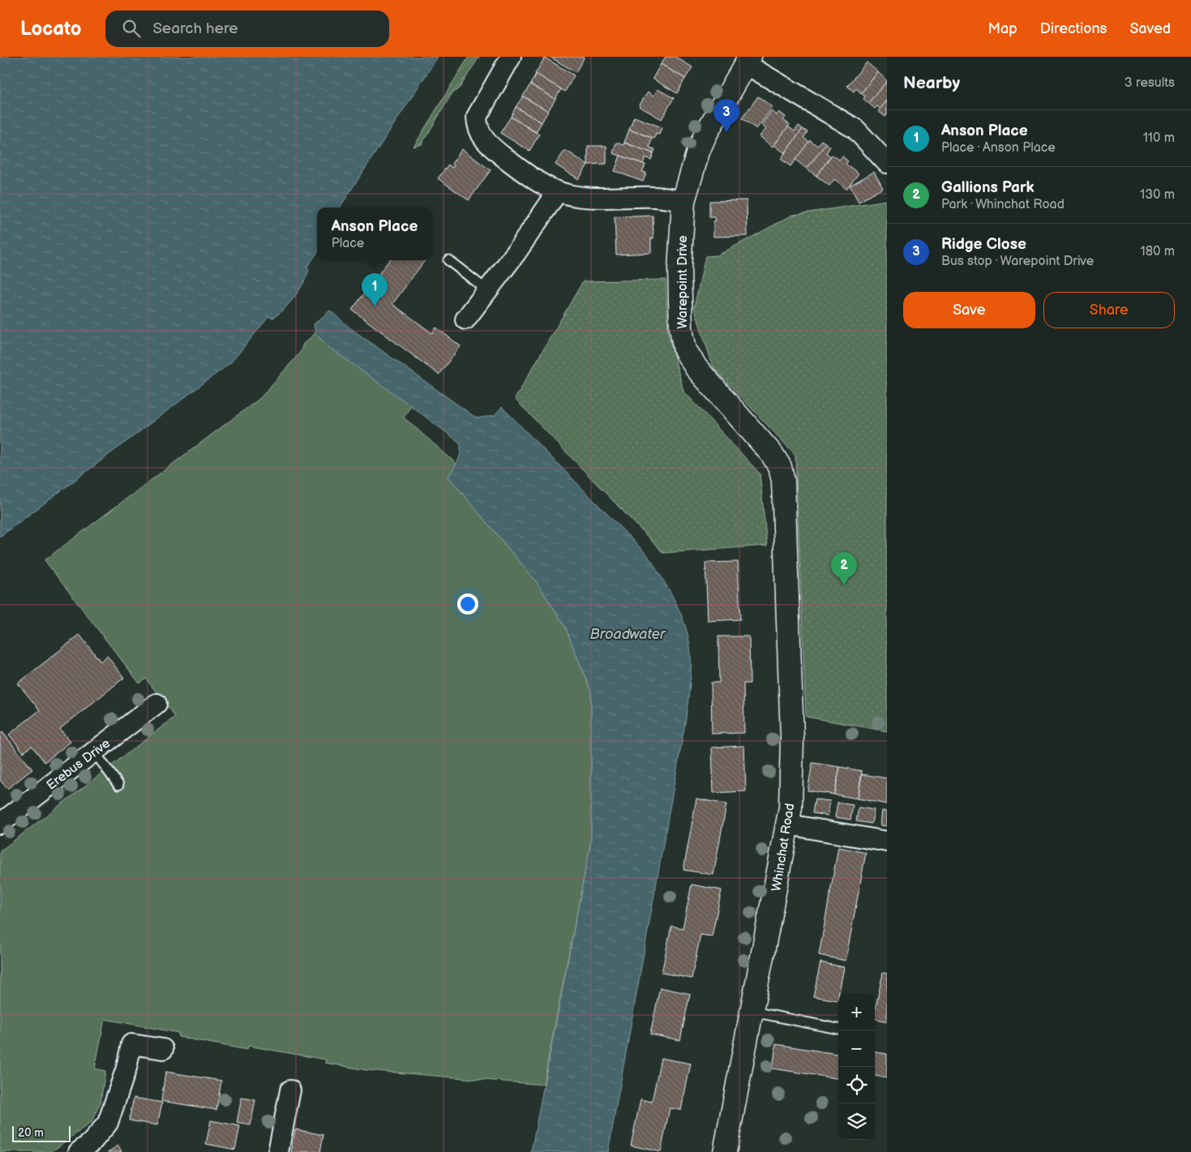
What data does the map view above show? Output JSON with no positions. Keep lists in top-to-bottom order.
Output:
{
  "streets": {
    "street": ["Warepoint Drive", "Erebus Drive", "Whinchat Road"]
  },
  "crossings": [
    ["Warepoint Drive", "Whinchat Road"]
  ],
  "water": ["Broadwater"],
  "scale_bar": "20 m",
  "page": {
    "header": "Locato",
    "search": "Search here",
    "nav": ["Map", "Directions", "Saved"],
    "heading": ["Nearby", "3 results"],
    "pins": ["3", "1", "2"],
    "list": [
      {
        "mark": "1",
        "name": "Anson Place",
        "note": "Place · Anson Place",
        "value": "110 m"
      },
      {
        "mark": "2",
        "name": "Gallions Park",
        "note": "Park · Whinchat Road",
        "value": "130 m"
      },
      {
        "mark": "3",
        "name": "Ridge Close",
        "note": "Bus stop · Warepoint Drive",
        "value": "180 m"
      }
    ],
    "popup": ["Anson Place", "Place"],
    "buttons": ["Save", "Share"],
    "map_buttons": ["+", "−"],
    "scale": "20 m"
  }
}
